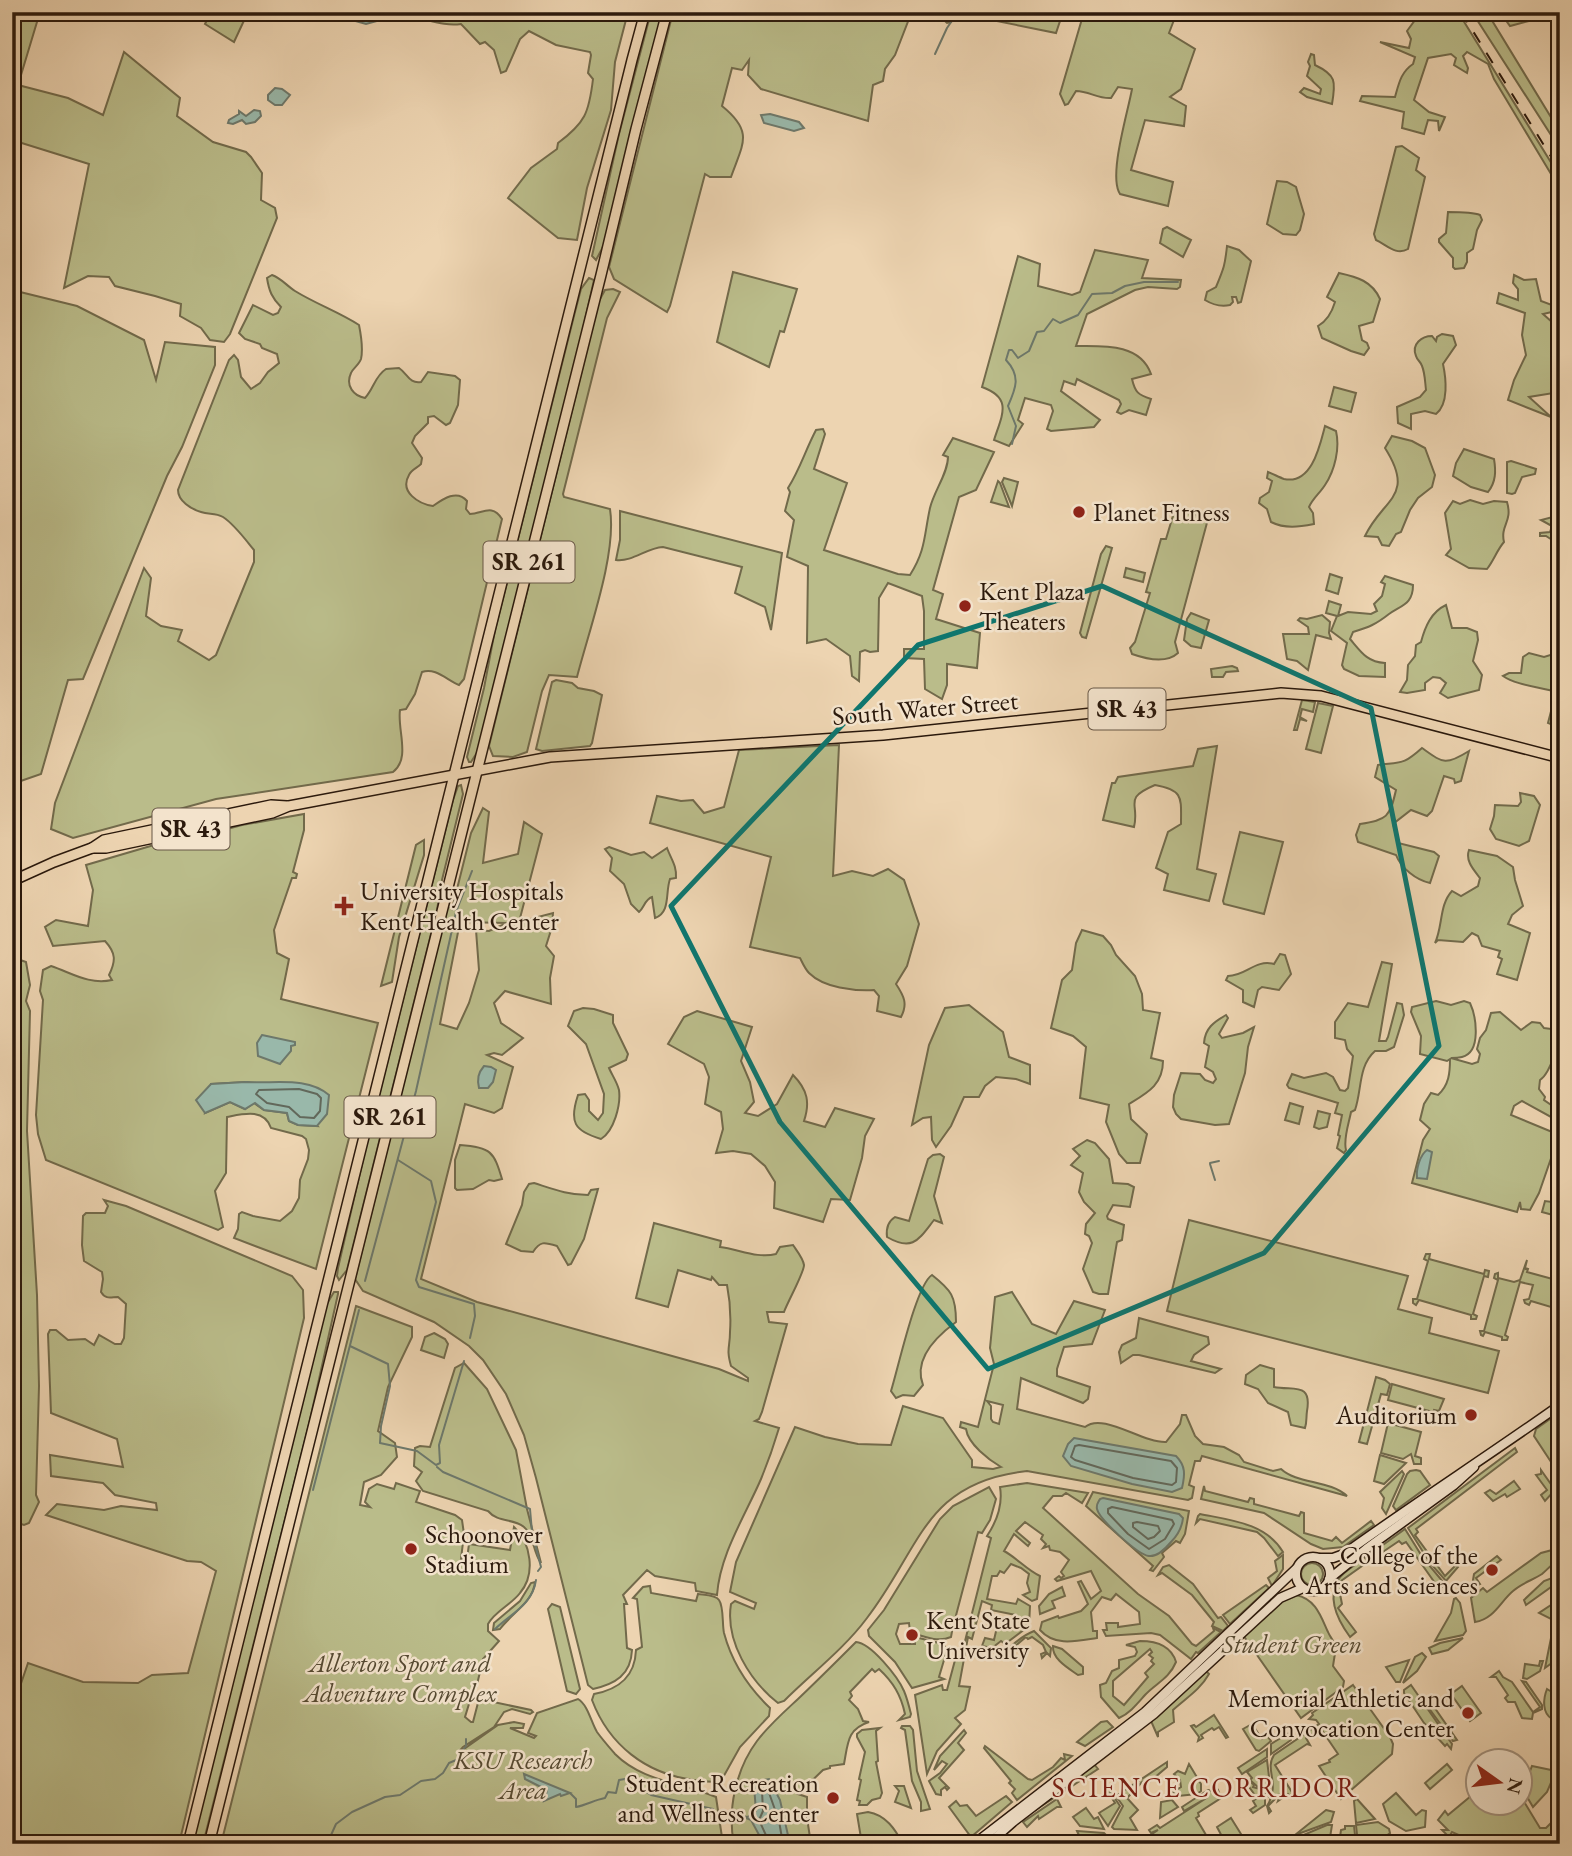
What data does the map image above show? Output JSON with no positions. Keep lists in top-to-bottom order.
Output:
{
  "streets": {
    "main road": ["SR 261", "South Water Street", "SR 43"]
  },
  "crossings": [
    ["SR 261", "South Water Street"]
  ],
  "districts": ["SCIENCE CORRIDOR"],
  "parks": ["Student Green", "Allerton Sport and Adventure Complex", "KSU Research Area"],
  "places": {
    "other": [
      "Planet Fitness",
      "Kent Plaza Theaters",
      "Auditorium",
      "Schoonover Stadium",
      "College of the Arts and Sciences",
      "Kent State University",
      "Memorial Athletic and Convocation Center",
      "Student Recreation and Wellness Center"
    ],
    "health": ["University Hospitals Kent Health Center"]
  },
  "north": "right"
}
